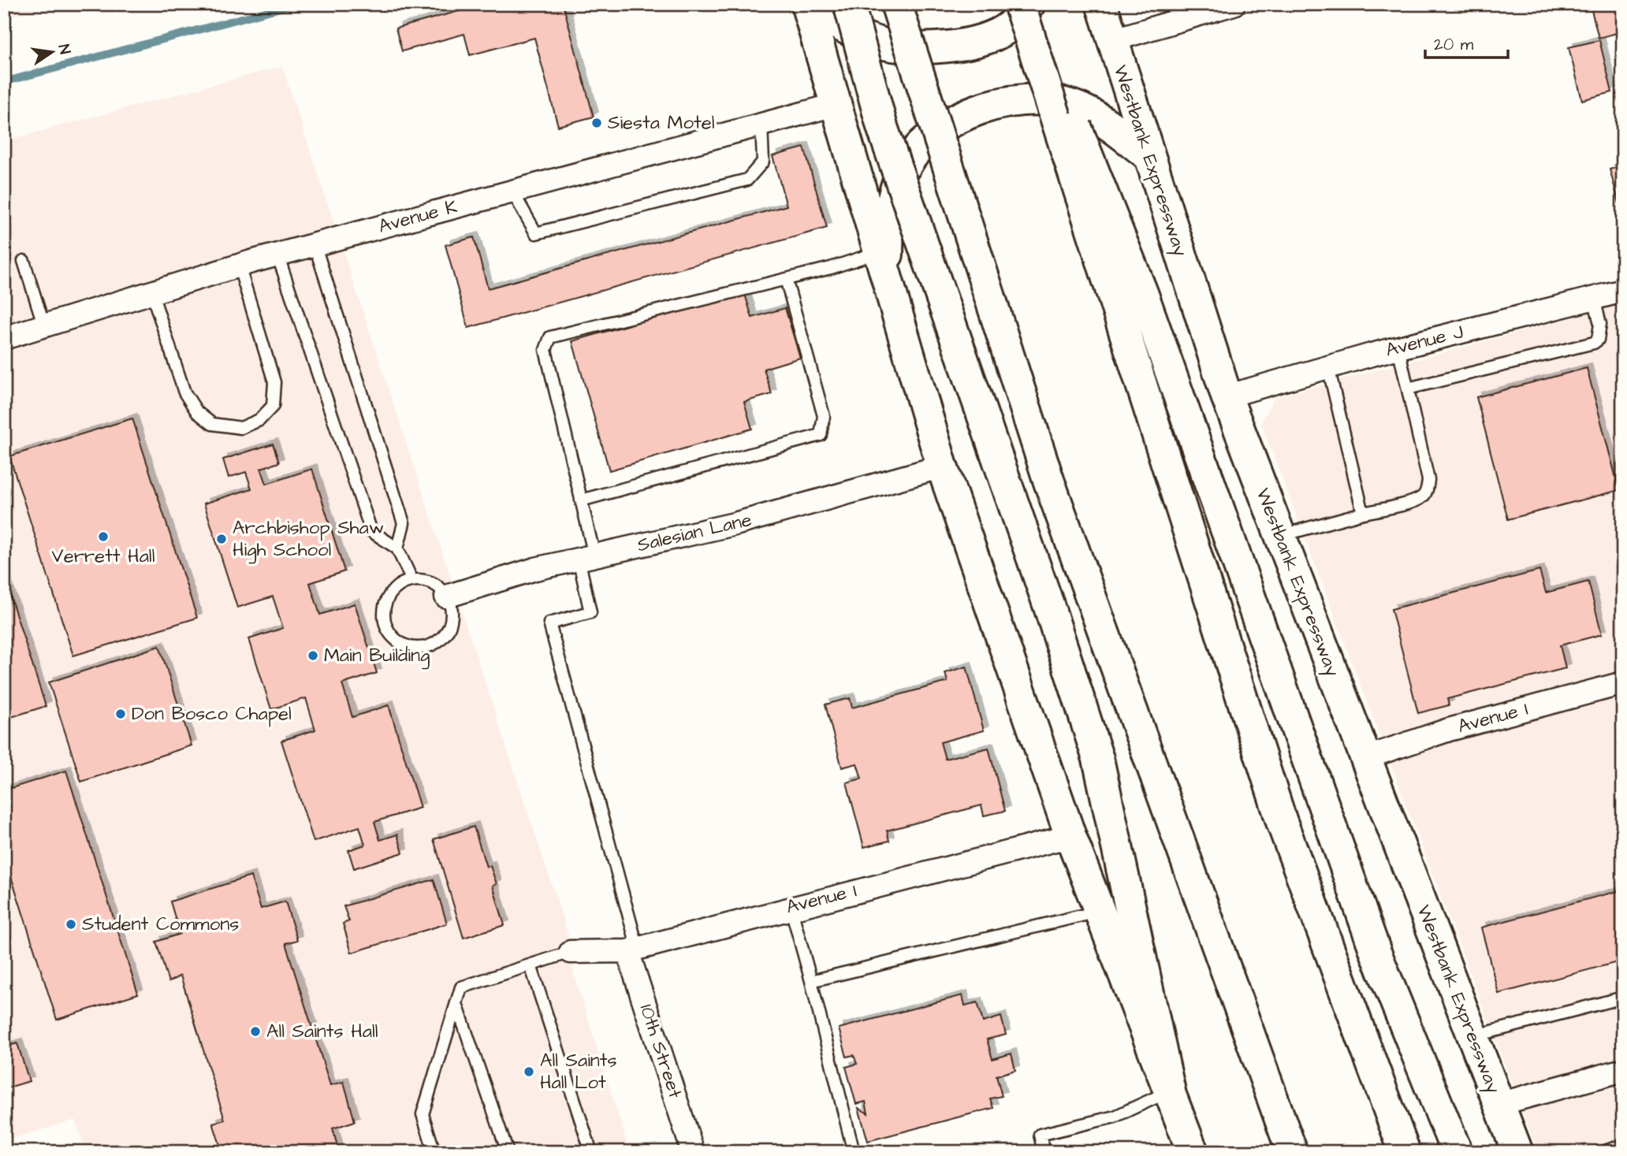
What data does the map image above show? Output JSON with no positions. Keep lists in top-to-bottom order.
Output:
{
  "streets": {
    "main road": ["Westbank Expressway"],
    "street": [
      "Avenue K",
      "Avenue J",
      "Salesian Lane",
      "Avenue I",
      "10th Street"
    ]
  },
  "crossings": [
    ["Westbank Expressway", "Avenue J"],
    ["Westbank Expressway", "Avenue I"],
    ["Avenue I", "10th Street"]
  ],
  "places": [
    "Siesta Motel",
    "Verrett Hall",
    "Archbishop Shaw High School",
    "Main Building",
    "Don Bosco Chapel",
    "Student Commons",
    "All Saints Hall",
    "All Saints Hall Lot"
  ],
  "scale_bar": "20 m",
  "north": "right"
}
